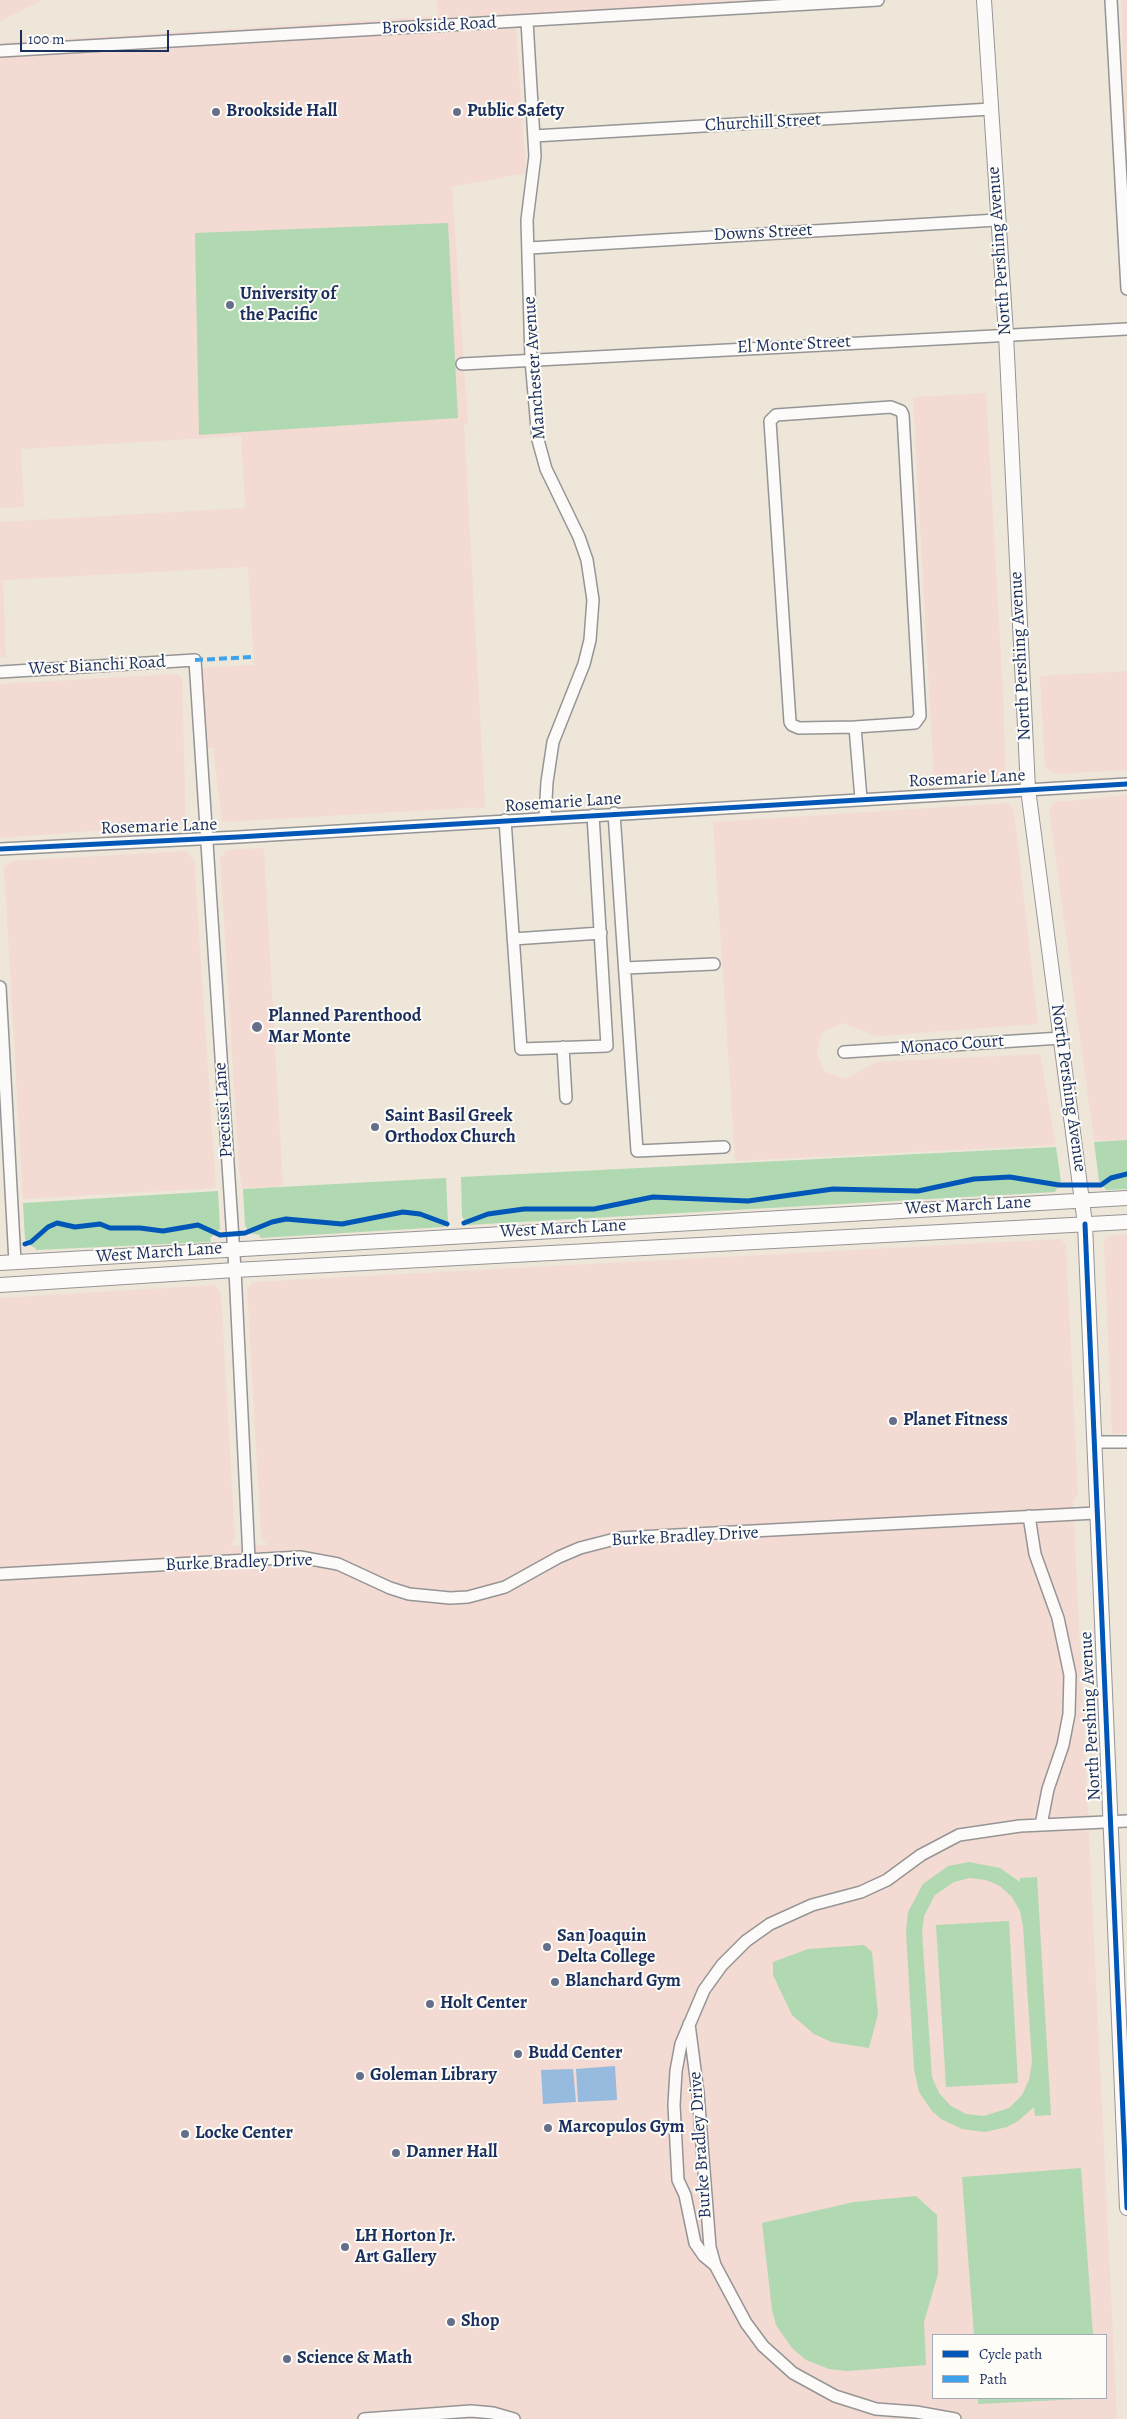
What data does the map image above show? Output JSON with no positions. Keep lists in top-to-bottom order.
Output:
{
  "streets": {
    "main road": ["North Pershing Avenue", "West March Lane"],
    "street": [
      "Brookside Road",
      "Churchill Street",
      "Downs Street",
      "El Monte Street",
      "Manchester Avenue",
      "West Bianchi Road",
      "Rosemarie Lane",
      "Monaco Court",
      "Precissi Lane",
      "Burke Bradley Drive"
    ]
  },
  "crossings": [
    ["Brookside Road", "Manchester Avenue"],
    ["Churchill Street", "North Pershing Avenue"],
    ["Churchill Street", "Manchester Avenue"],
    ["Downs Street", "North Pershing Avenue"],
    ["Downs Street", "Manchester Avenue"],
    ["North Pershing Avenue", "El Monte Street"],
    ["North Pershing Avenue", "Rosemarie Lane"],
    ["North Pershing Avenue", "Monaco Court"],
    ["North Pershing Avenue", "West March Lane"],
    ["North Pershing Avenue", "Burke Bradley Drive"],
    ["El Monte Street", "Manchester Avenue"],
    ["Manchester Avenue", "Rosemarie Lane"],
    ["West Bianchi Road", "Precissi Lane"],
    ["Rosemarie Lane", "Precissi Lane"],
    ["Precissi Lane", "West March Lane"],
    ["Precissi Lane", "Burke Bradley Drive"]
  ],
  "places": [
    "Brookside Hall",
    "Public Safety",
    "University of the Pacific",
    "Planned Parenthood Mar Monte",
    "Saint Basil Greek Orthodox Church",
    "Planet Fitness",
    "San Joaquin Delta College",
    "Blanchard Gym",
    "Holt Center",
    "Budd Center",
    "Goleman Library",
    "Marcopulos Gym",
    "Locke Center",
    "Danner Hall",
    "LH Horton Jr. Art Gallery",
    "Shop",
    "Science & Math"
  ],
  "legend": ["Cycle path", "Path"],
  "scale_bar": "100 m"
}
